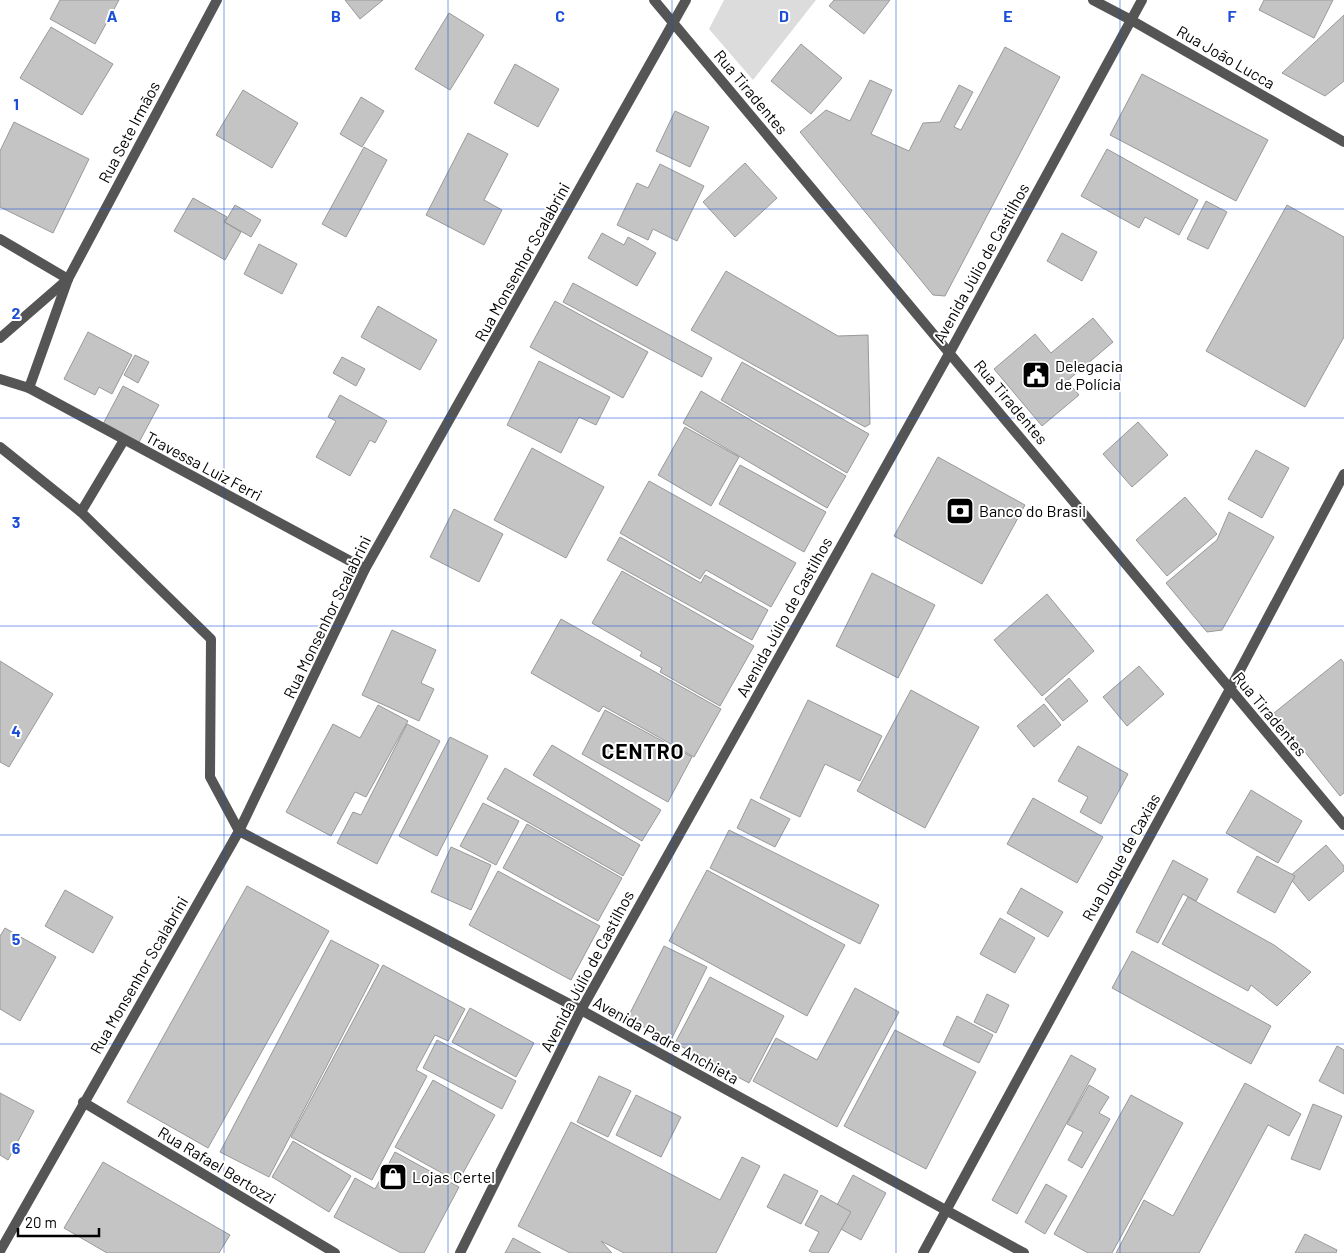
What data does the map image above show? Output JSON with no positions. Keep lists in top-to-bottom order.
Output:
{
  "streets": {
    "street": [
      "Rua João Lucca",
      "Rua Tiradentes",
      "Rua Sete Irmãos",
      "Rua Monsenhor Scalabrini",
      "Avenida Júlio de Castilhos",
      "Travessa Luiz Ferri",
      "Rua Duque de Caxias",
      "Avenida Padre Anchieta",
      "Rua Rafael Bertozzi"
    ]
  },
  "crossings": [
    ["Rua João Lucca", "Avenida Júlio de Castilhos"],
    ["Rua Tiradentes", "Rua Monsenhor Scalabrini"],
    ["Rua Tiradentes", "Avenida Júlio de Castilhos"],
    ["Rua Tiradentes", "Rua Duque de Caxias"],
    ["Rua Monsenhor Scalabrini", "Travessa Luiz Ferri"],
    ["Rua Monsenhor Scalabrini", "Avenida Padre Anchieta"],
    ["Rua Monsenhor Scalabrini", "Rua Rafael Bertozzi"],
    ["Avenida Júlio de Castilhos", "Avenida Padre Anchieta"],
    ["Rua Duque de Caxias", "Avenida Padre Anchieta"]
  ],
  "districts": ["CENTRO"],
  "places": {
    "public building": ["Delegacia de Polícia"],
    "bank": ["Banco do Brasil"],
    "shop": ["Lojas Certel"]
  },
  "scale_bar": "20 m",
  "grid": {
    "columns": [
      "A",
      "B",
      "C",
      "D",
      "E",
      "F"
    ],
    "rows": [
      "1",
      "2",
      "3",
      "4",
      "5",
      "6"
    ]
  }
}
